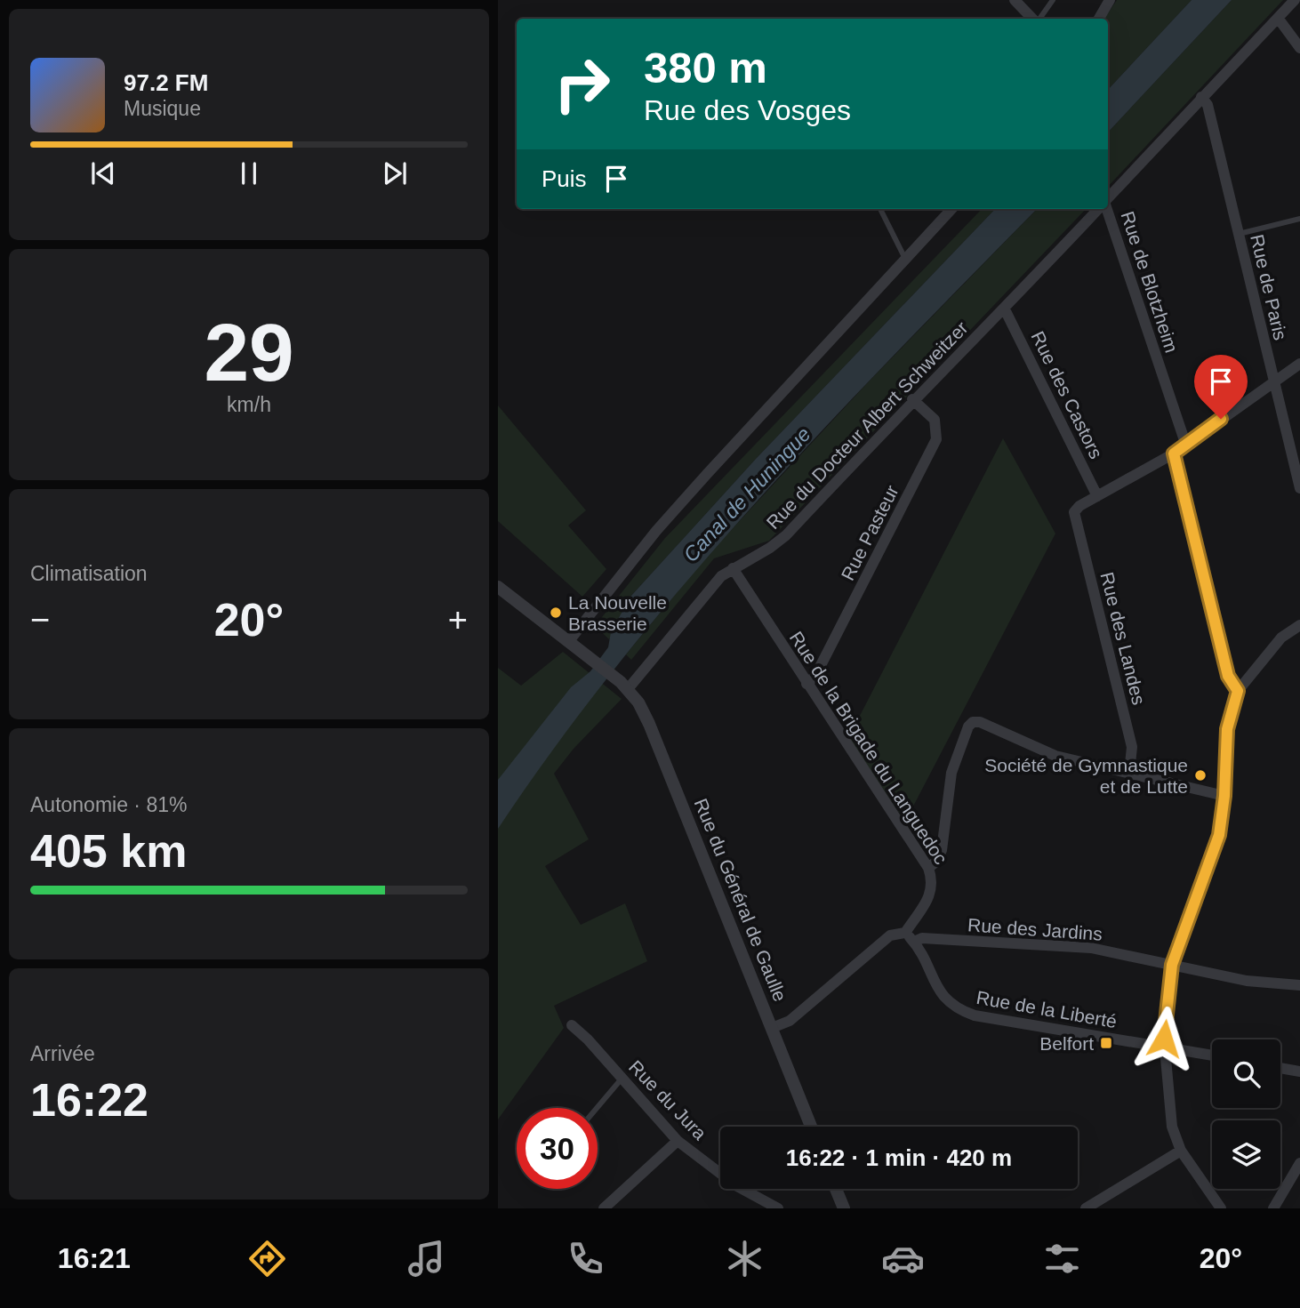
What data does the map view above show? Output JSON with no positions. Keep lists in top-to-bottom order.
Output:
{
  "streets": {
    "street": [
      "Rue de Blotzheim",
      "Rue de Paris",
      "Rue des Castors",
      "Rue du Docteur Albert Schweitzer",
      "Rue Pasteur",
      "Rue des Landes",
      "Rue de la Brigade du Languedoc",
      "Rue du Général de Gaulle",
      "Rue des Jardins",
      "Rue de la Liberté",
      "Rue du Jura"
    ]
  },
  "crossings": [
    ["Rue des Castors", "Rue du Docteur Albert Schweitzer"],
    ["Rue des Castors", "Rue des Landes"],
    ["Rue du Docteur Albert Schweitzer", "Rue Pasteur"],
    ["Rue du Docteur Albert Schweitzer", "Rue de la Brigade du Languedoc"],
    ["Rue du Docteur Albert Schweitzer", "Rue du Général de Gaulle"],
    ["Rue Pasteur", "Rue de la Brigade du Languedoc"],
    ["Rue de la Brigade du Languedoc", "Rue du Général de Gaulle"],
    ["Rue de la Brigade du Languedoc", "Rue de la Liberté"],
    ["Rue des Jardins", "Rue de la Liberté"]
  ],
  "water": ["Canal de Huningue"],
  "places": {
    "other": ["La Nouvelle Brasserie", "Société de Gymnastique et de Lutte"],
    "transit": ["Belfort"]
  },
  "page": {
    "turn": ["380 m", "Rue des Vosges"],
    "song": ["97.2 FM", "Musique"],
    "then": "Puis",
    "tile": [
      ["29", "km/h"],
      "Climatisation",
      ["Autonomie · 81%", "405 km"],
      ["Arrivée", "16:22"]
    ],
    "heat": ["−", "20°", "+"],
    "limit": "30",
    "trip": "16:22 · 1 min · 420 m",
    "tabs": ["16:21", "20°"]
  }
}
